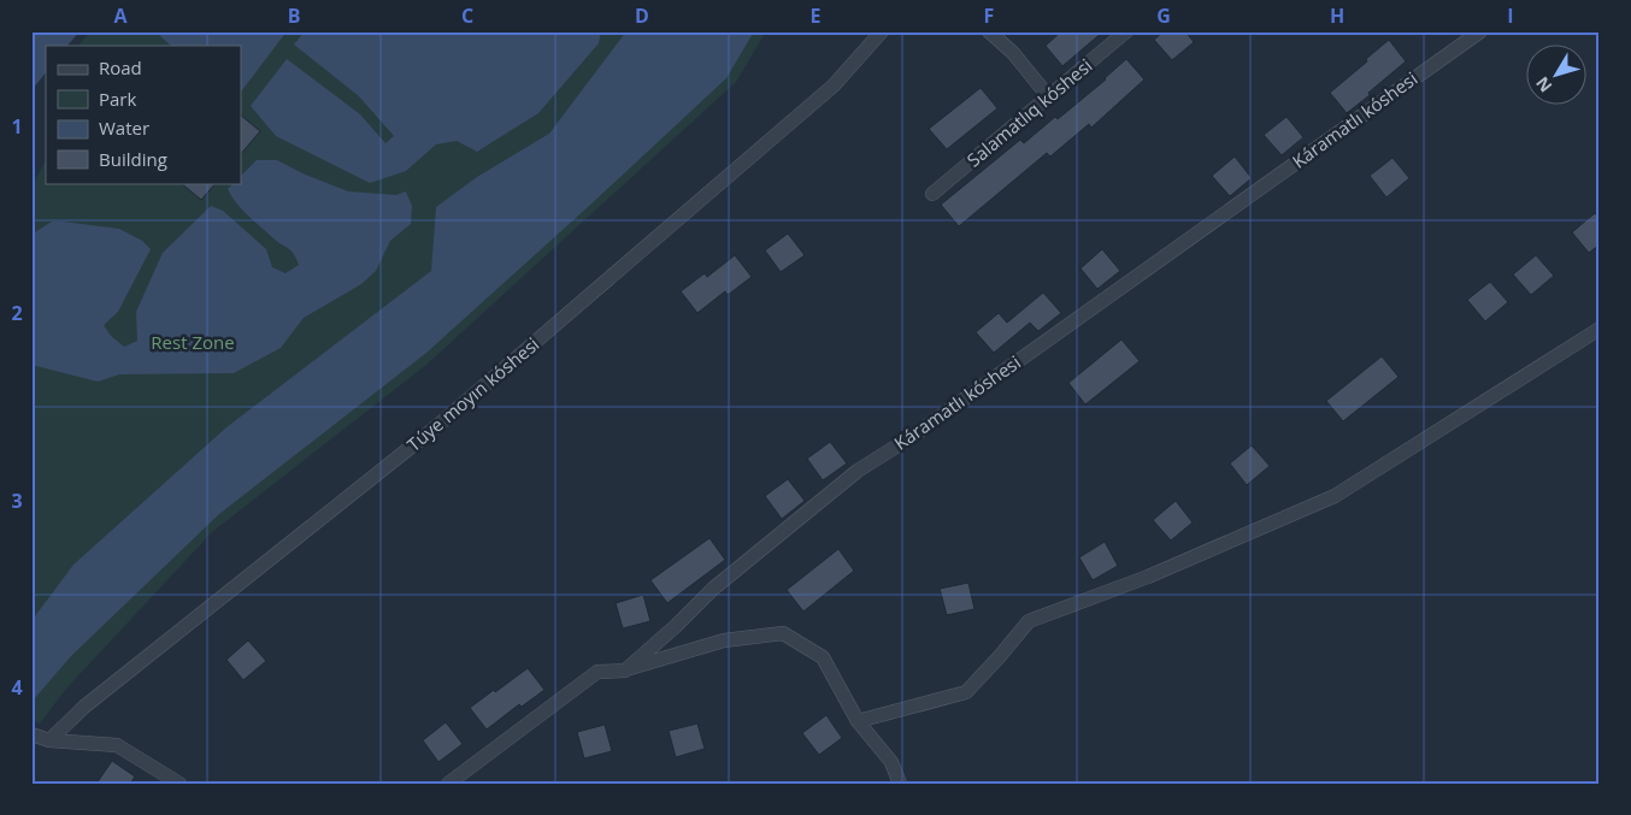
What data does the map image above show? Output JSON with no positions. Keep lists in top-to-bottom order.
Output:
{
  "streets": {
    "street": ["Salamatlıq kóshesi", "Káramatlı kóshesi", "Túye moyın kóshesi"]
  },
  "parks": ["Rest Zone"],
  "legend": [
    "Road",
    "Park",
    "Water",
    "Building"
  ],
  "north": "bottom left",
  "grid": {
    "columns": [
      "A",
      "B",
      "C",
      "D",
      "E",
      "F",
      "G",
      "H",
      "I"
    ],
    "rows": [
      "1",
      "2",
      "3",
      "4"
    ]
  }
}
